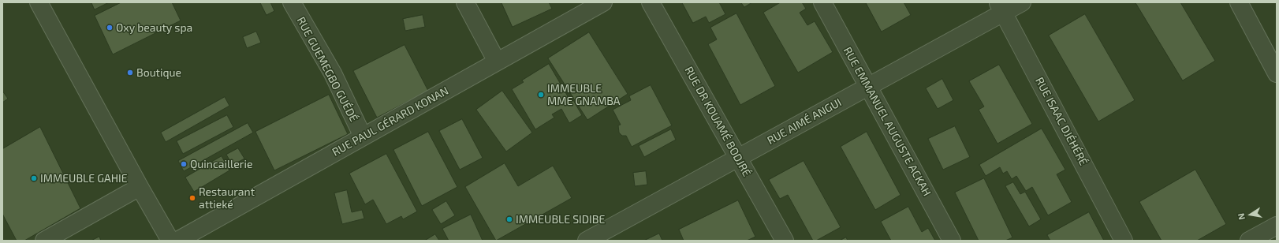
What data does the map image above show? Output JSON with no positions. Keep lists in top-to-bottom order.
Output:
{
  "streets": {
    "street": [
      "RUE GUEMEGBO GUÉDÉ",
      "RUE PAUL GÉRARD KONAN",
      "RUE DR KOUAMÉ BODJRÉ",
      "RUE AIMÉ ANGUI",
      "RUE EMMANUEL AUGUSTE ACKAH",
      "RUE ISAAC DJÉHÉRÉ"
    ]
  },
  "crossings": [
    ["RUE GUEMEGBO GUÉDÉ", "RUE PAUL GÉRARD KONAN"],
    ["RUE DR KOUAMÉ BODJRÉ", "RUE AIMÉ ANGUI"],
    ["RUE AIMÉ ANGUI", "RUE EMMANUEL AUGUSTE ACKAH"],
    ["RUE AIMÉ ANGUI", "RUE ISAAC DJÉHÉRÉ"]
  ],
  "places": [
    "Oxy beauty spa",
    "Boutique",
    "IMMEUBLE MME GNAMBA",
    "Quincaillerie",
    "IMMEUBLE GAHIE",
    "Restaurant attieké",
    "IMMEUBLE SIDIBE"
  ],
  "north": "left"
}
